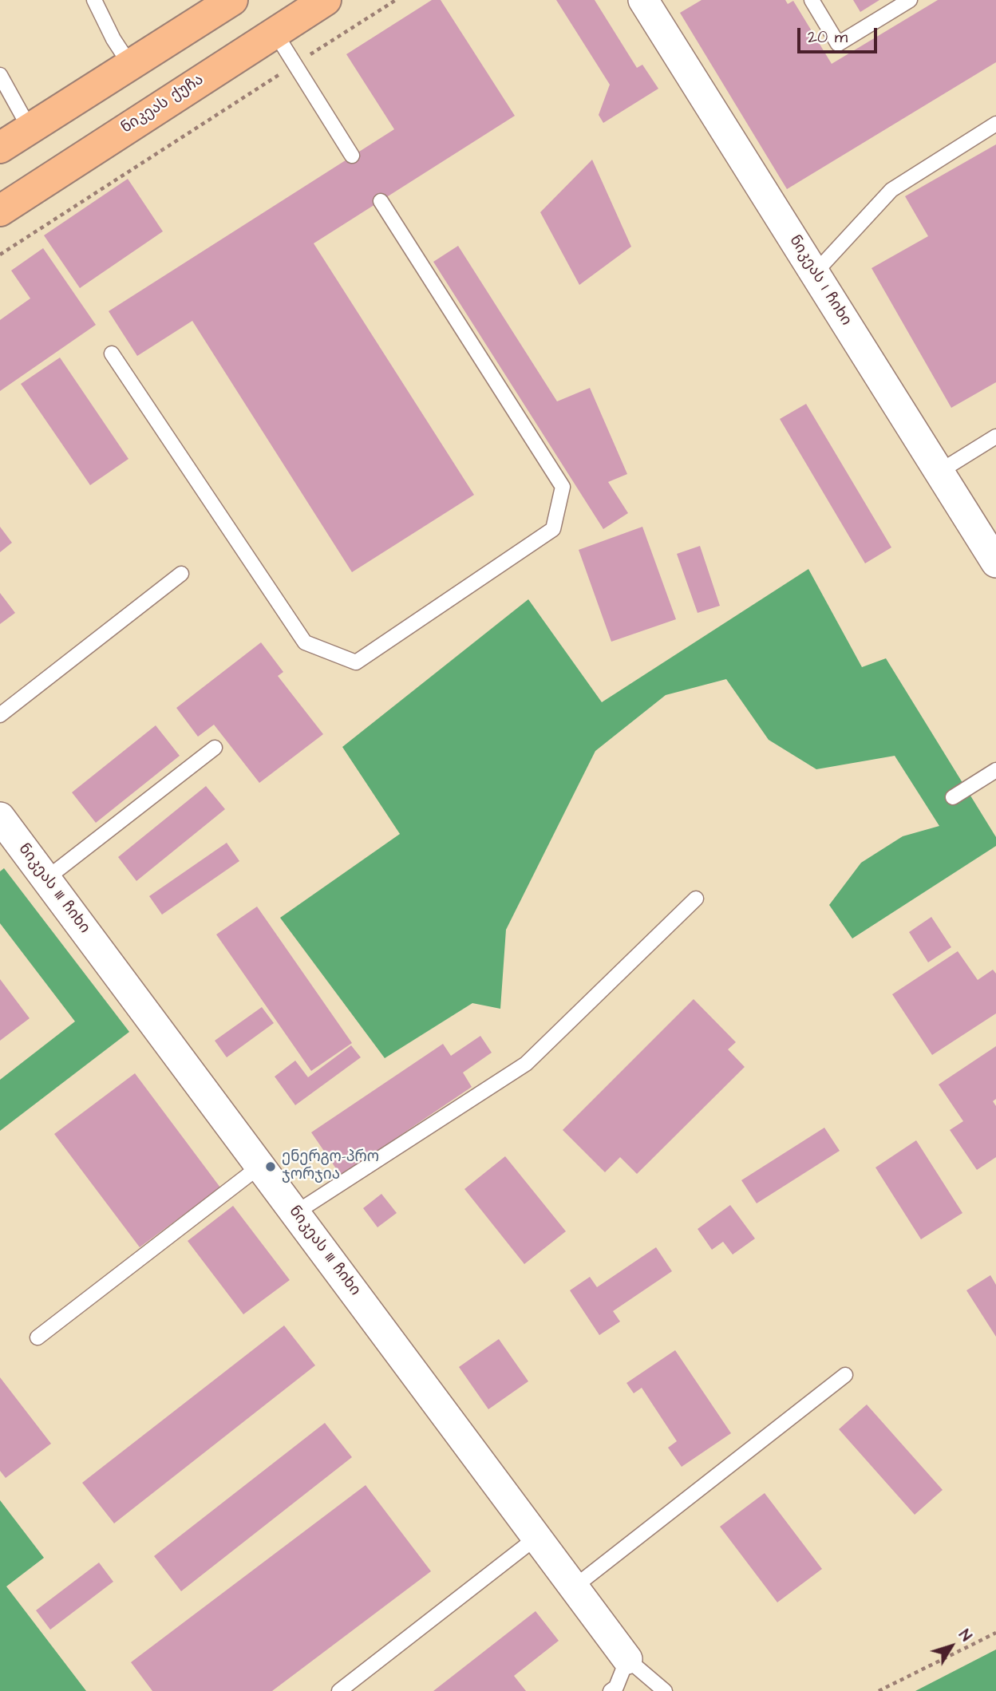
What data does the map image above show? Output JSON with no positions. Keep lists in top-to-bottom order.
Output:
{
  "streets": {
    "main road": ["ნიკეას ქუჩა"],
    "street": ["ნიკეას I ჩიხი", "ნიკეას III ჩიხი"]
  },
  "places": ["ენერგო-პრო ჯორჯია"],
  "scale_bar": "20 m",
  "north": "top right"
}
